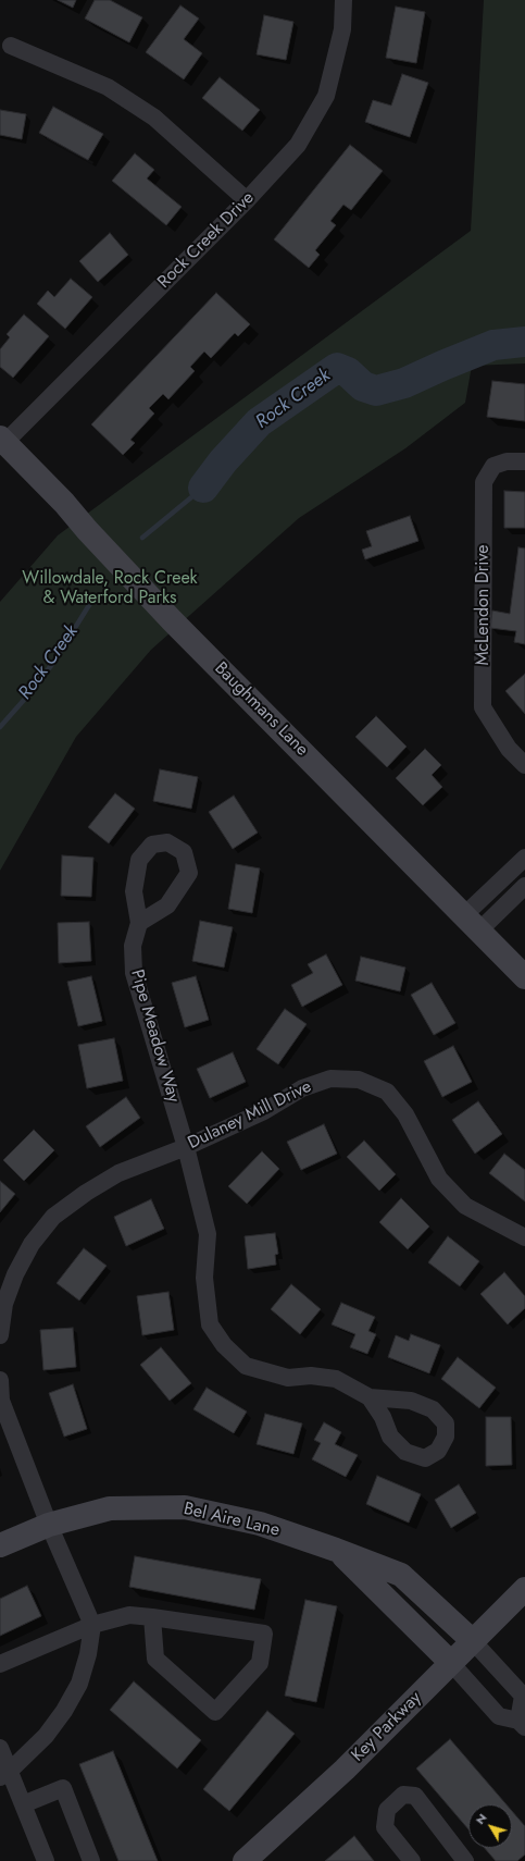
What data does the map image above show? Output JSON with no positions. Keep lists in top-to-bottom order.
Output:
{
  "streets": {
    "street": [
      "Rock Creek Drive",
      "McLendon Drive",
      "Baughmans Lane",
      "Pipe Meadow Way",
      "Dulaney Mill Drive",
      "Bel Aire Lane",
      "Key Parkway"
    ]
  },
  "crossings": [
    ["Rock Creek Drive", "Baughmans Lane"],
    ["Pipe Meadow Way", "Dulaney Mill Drive"],
    ["Bel Aire Lane", "Key Parkway"]
  ],
  "water": ["Rock Creek"],
  "parks": ["Willowdale, Rock Creek & Waterford Parks"],
  "north": "top left"
}
